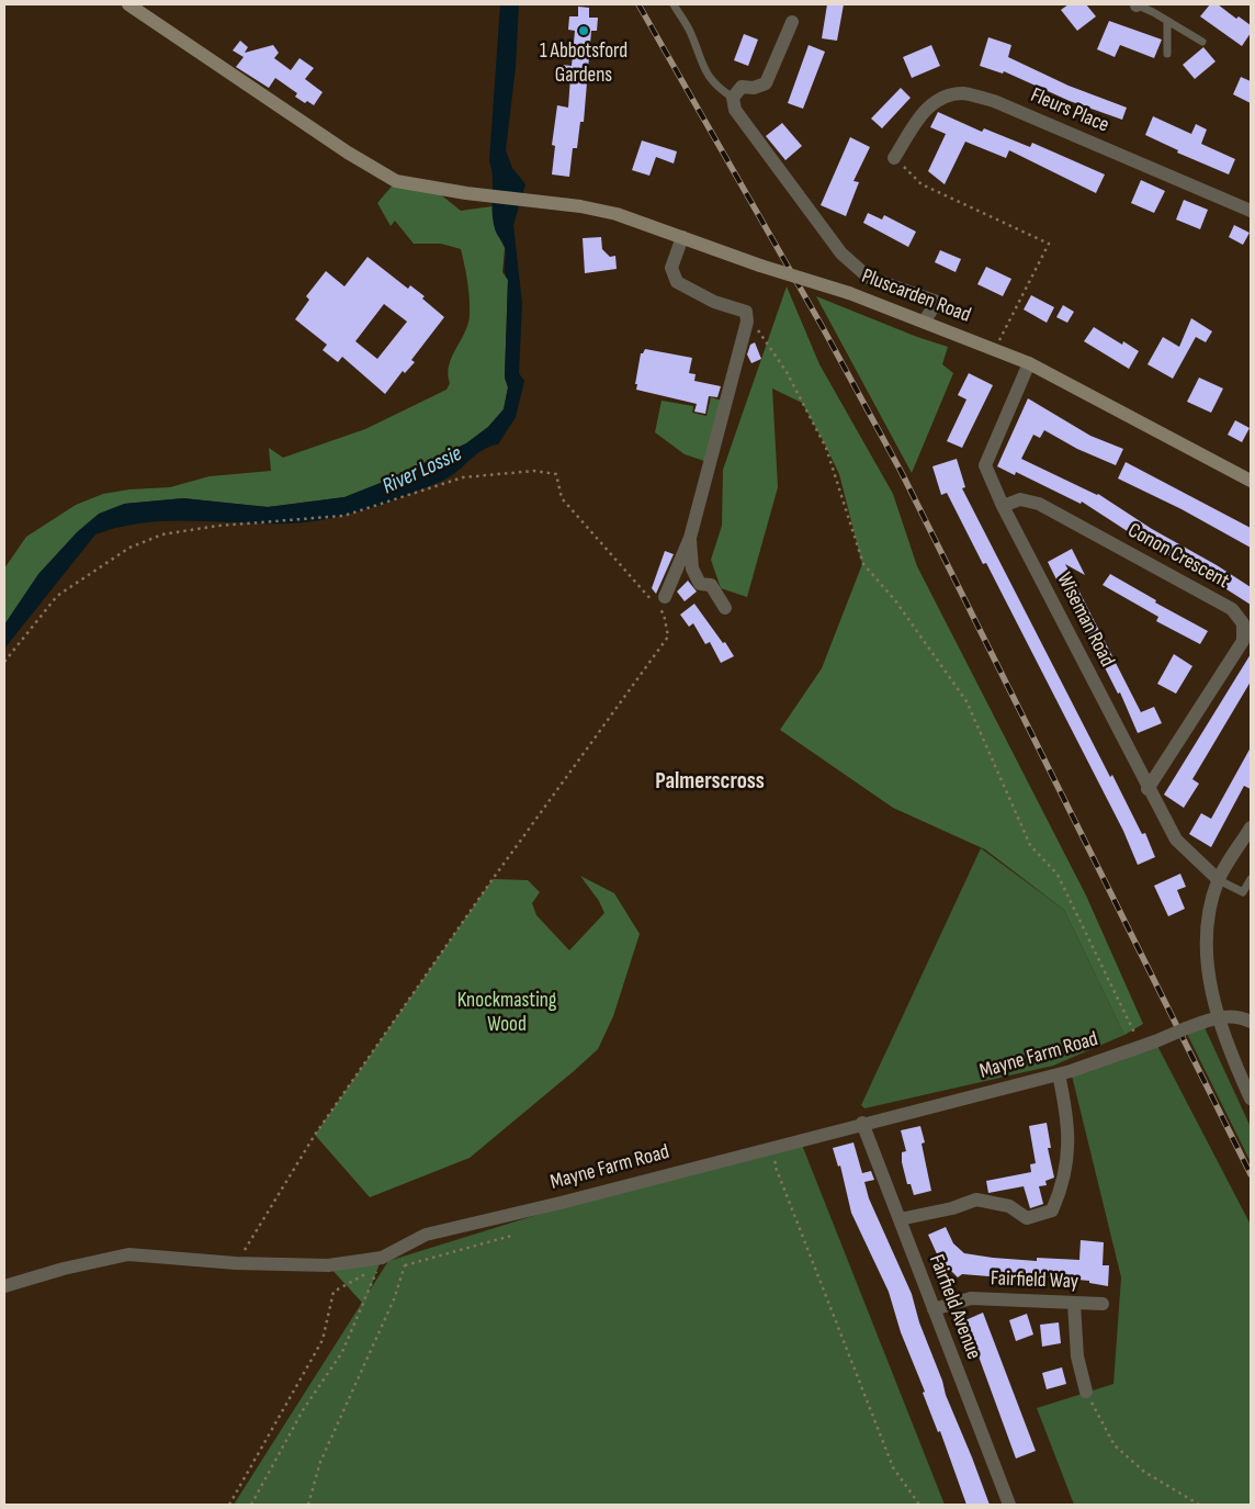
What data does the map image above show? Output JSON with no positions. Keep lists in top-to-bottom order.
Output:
{
  "streets": {
    "main road": ["Pluscarden Road"],
    "street": [
      "Fleurs Place",
      "Conon Crescent",
      "Wiseman Road",
      "Mayne Farm Road",
      "Fairfield Way",
      "Fairfield Avenue"
    ]
  },
  "crossings": [
    ["Pluscarden Road", "Wiseman Road"],
    ["Conon Crescent", "Wiseman Road"],
    ["Mayne Farm Road", "Fairfield Avenue"],
    ["Fairfield Way", "Fairfield Avenue"]
  ],
  "districts": ["Palmerscross"],
  "water": ["River Lossie"],
  "parks": ["Knockmasting Wood"],
  "places": ["1 Abbotsford Gardens"]
}
